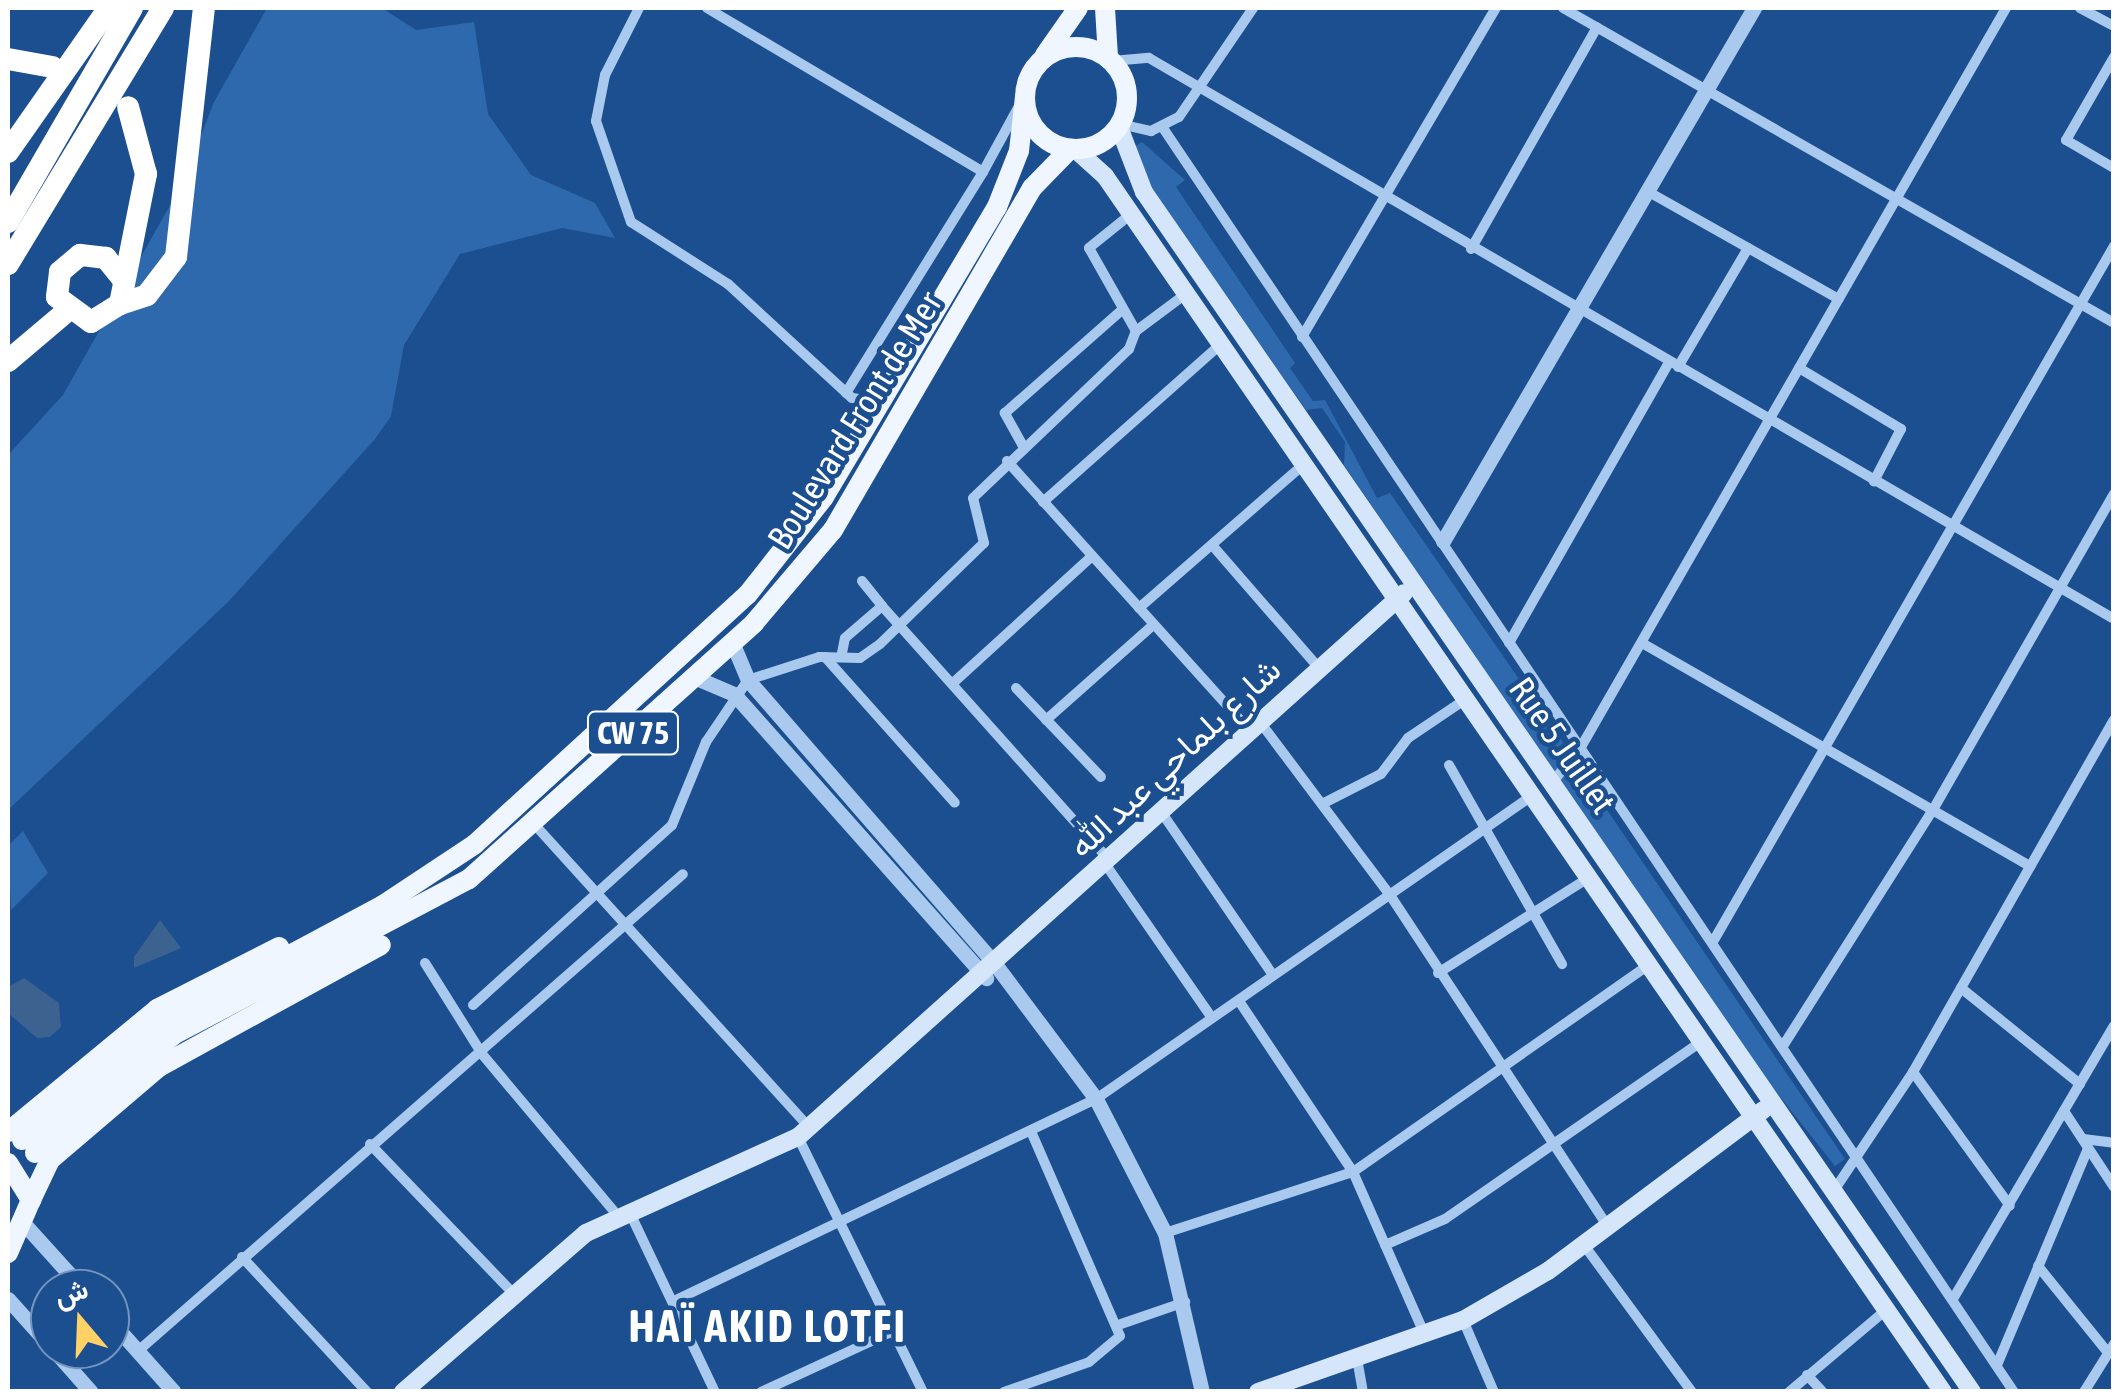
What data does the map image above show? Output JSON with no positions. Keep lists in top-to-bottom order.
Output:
{
  "streets": {
    "main road": [
      "Boulevard Front de Mer",
      "CW 75",
      "Rue 5 Juillet",
      "شارع بلماحي عبد الله"
    ]
  },
  "crossings": [
    ["Boulevard Front de Mer", "CW 75"],
    ["Boulevard Front de Mer", "Rue 5 Juillet"],
    ["CW 75", "Rue 5 Juillet"],
    ["Rue 5 Juillet", "شارع بلماحي عبد الله"]
  ],
  "districts": ["HAÏ AKID LOTFI"],
  "north": "top"
}
